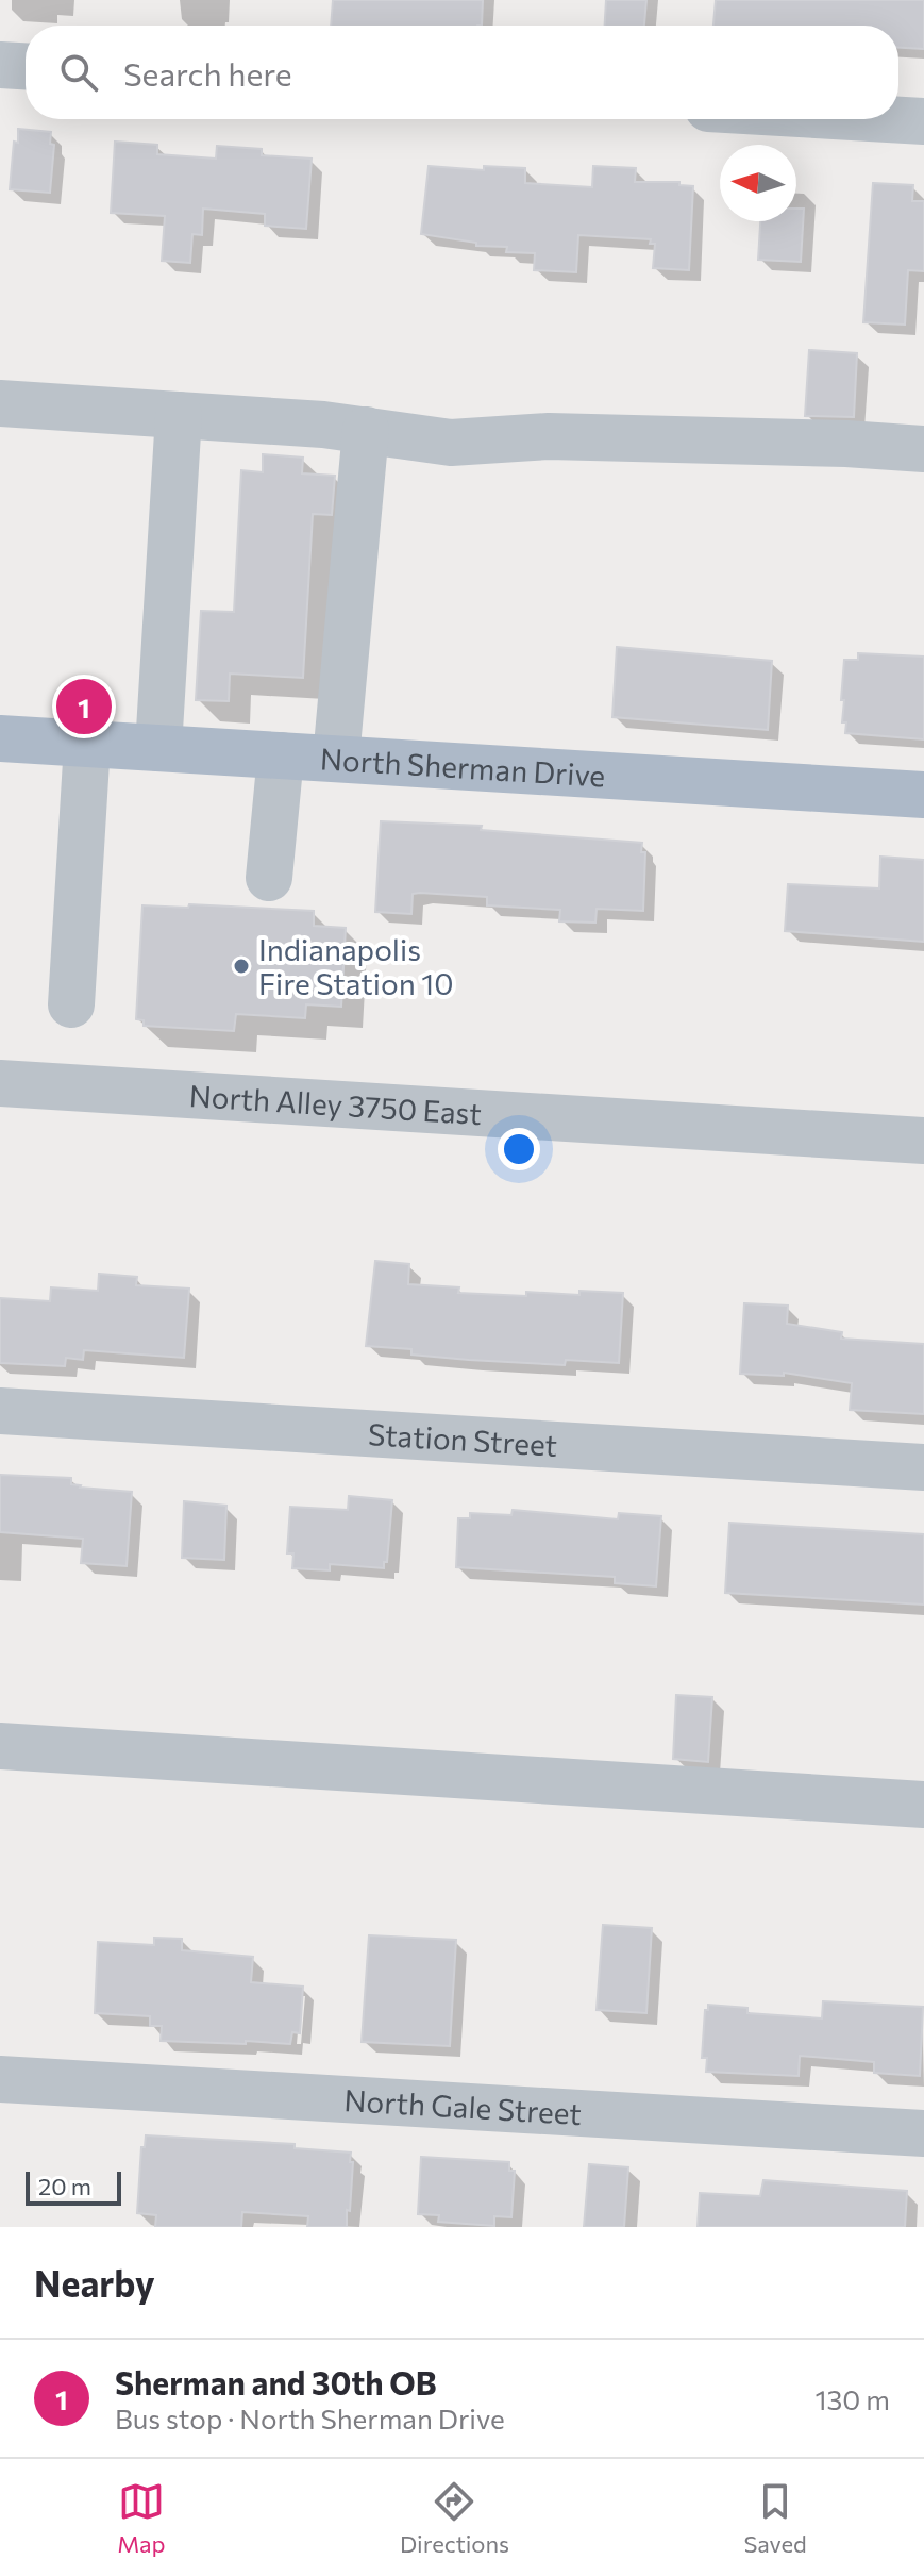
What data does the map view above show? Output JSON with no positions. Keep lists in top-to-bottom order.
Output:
{
  "streets": {
    "main road": ["North Sherman Drive"],
    "street": ["North Alley 3750 East", "Station Street", "North Gale Street"]
  },
  "places": ["Indianapolis Fire Station 10"],
  "scale_bar": "20 m",
  "north": "left",
  "page": {
    "search": "Search here",
    "pins": "1",
    "scale": "20 m",
    "heading": "Nearby",
    "list": [
      {
        "mark": "1",
        "name": "Sherman and 30th OB",
        "note": "Bus stop · North Sherman Drive",
        "value": "130 m"
      }
    ],
    "nav": ["Map", "Directions", "Saved"]
  }
}
